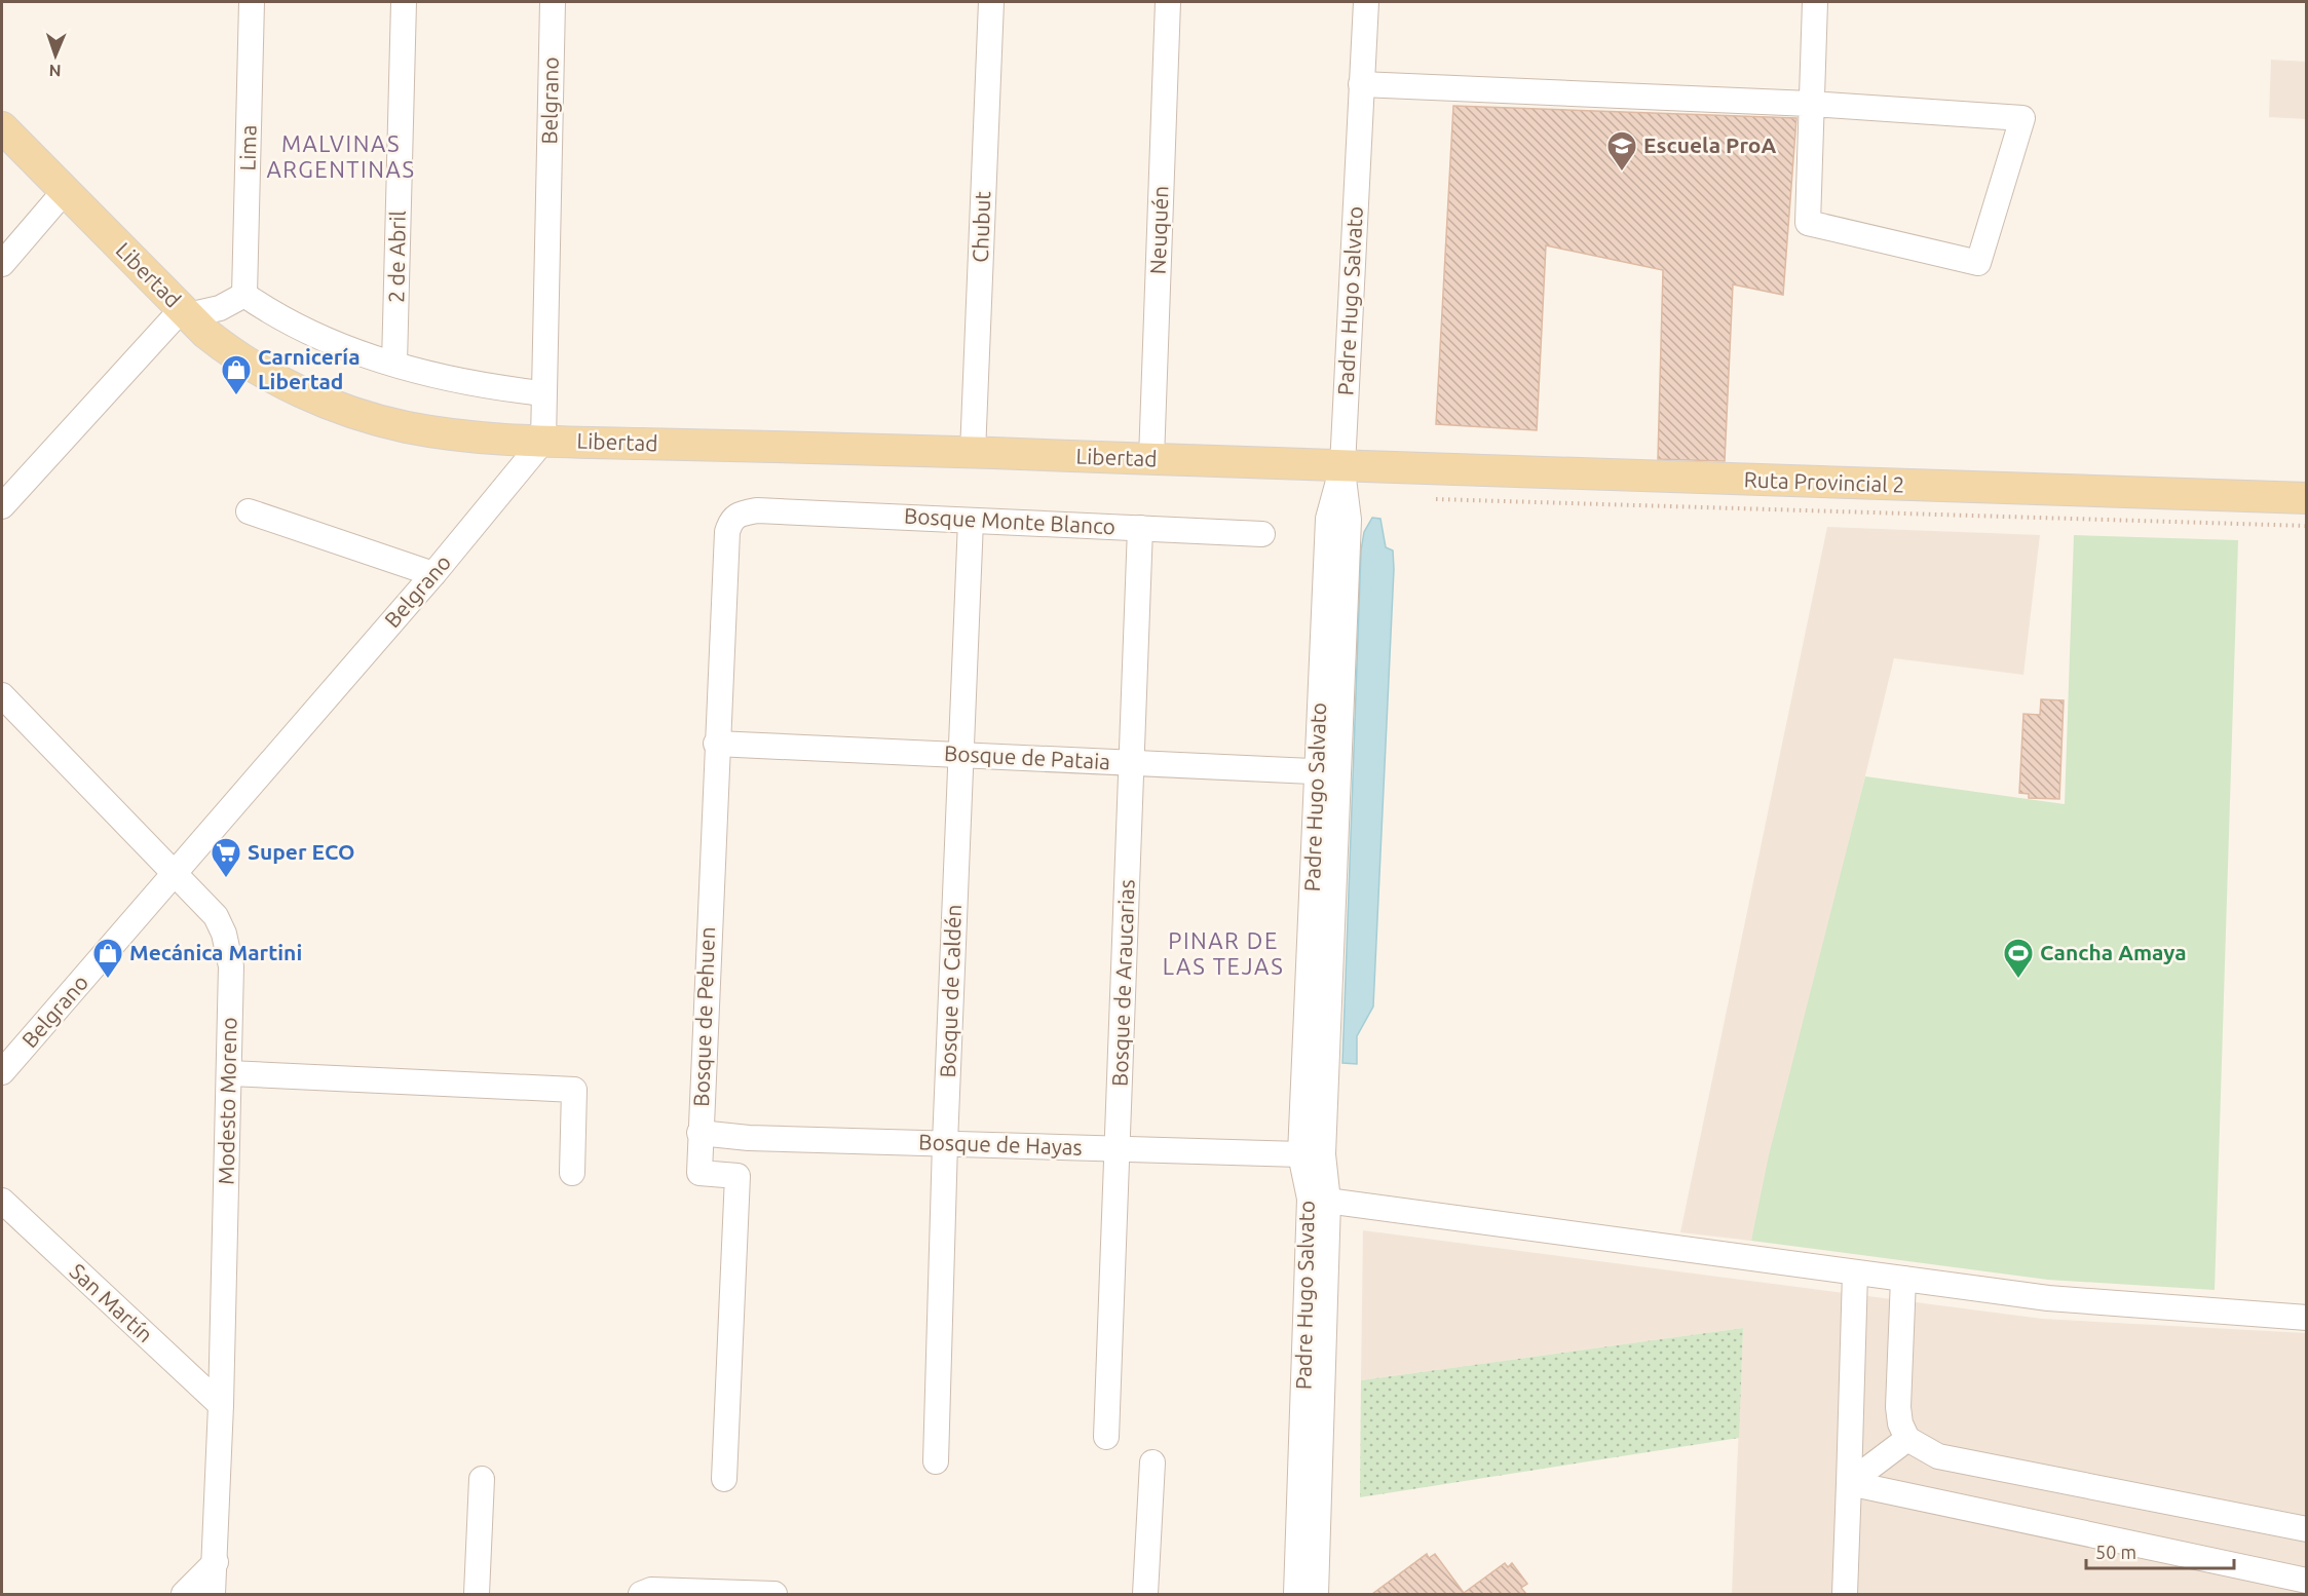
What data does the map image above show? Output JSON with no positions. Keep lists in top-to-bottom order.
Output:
{
  "streets": {
    "main road": ["Libertad", "Ruta Provincial 2"],
    "street": [
      "Belgrano",
      "Lima",
      "Chubut",
      "Neuquén",
      "2 de Abril",
      "Padre Hugo Salvato",
      "Bosque Monte Blanco",
      "Bosque de Pataia",
      "Bosque de Araucarias",
      "Bosque de Caldén",
      "Bosque de Pehuen",
      "Modesto Moreno",
      "Bosque de Hayas",
      "San Martín"
    ]
  },
  "crossings": [
    ["Belgrano", "Libertad"],
    ["Belgrano", "Modesto Moreno"],
    ["Chubut", "Libertad"],
    ["Neuquén", "Libertad"],
    ["Libertad", "Padre Hugo Salvato"],
    ["Libertad", "Ruta Provincial 2"],
    ["Padre Hugo Salvato", "Ruta Provincial 2"],
    ["Padre Hugo Salvato", "Bosque de Pataia"],
    ["Padre Hugo Salvato", "Bosque de Hayas"],
    ["Bosque Monte Blanco", "Bosque de Araucarias"],
    ["Bosque Monte Blanco", "Bosque de Caldén"],
    ["Bosque Monte Blanco", "Bosque de Pehuen"],
    ["Bosque de Pataia", "Bosque de Araucarias"],
    ["Bosque de Pataia", "Bosque de Caldén"],
    ["Bosque de Pataia", "Bosque de Pehuen"],
    ["Bosque de Araucarias", "Bosque de Hayas"],
    ["Bosque de Caldén", "Bosque de Hayas"],
    ["Bosque de Pehuen", "Bosque de Hayas"],
    ["Modesto Moreno", "San Martín"]
  ],
  "districts": ["MALVINAS ARGENTINAS", "PINAR DE LAS TEJAS"],
  "places": {
    "school or university": ["Escuela ProA"],
    "shop": ["Carnicería Libertad", "Mecánica Martini"],
    "supermarket": ["Super ECO"],
    "sports": ["Cancha Amaya"]
  },
  "scale_bar": "50 m",
  "north": "bottom"
}
